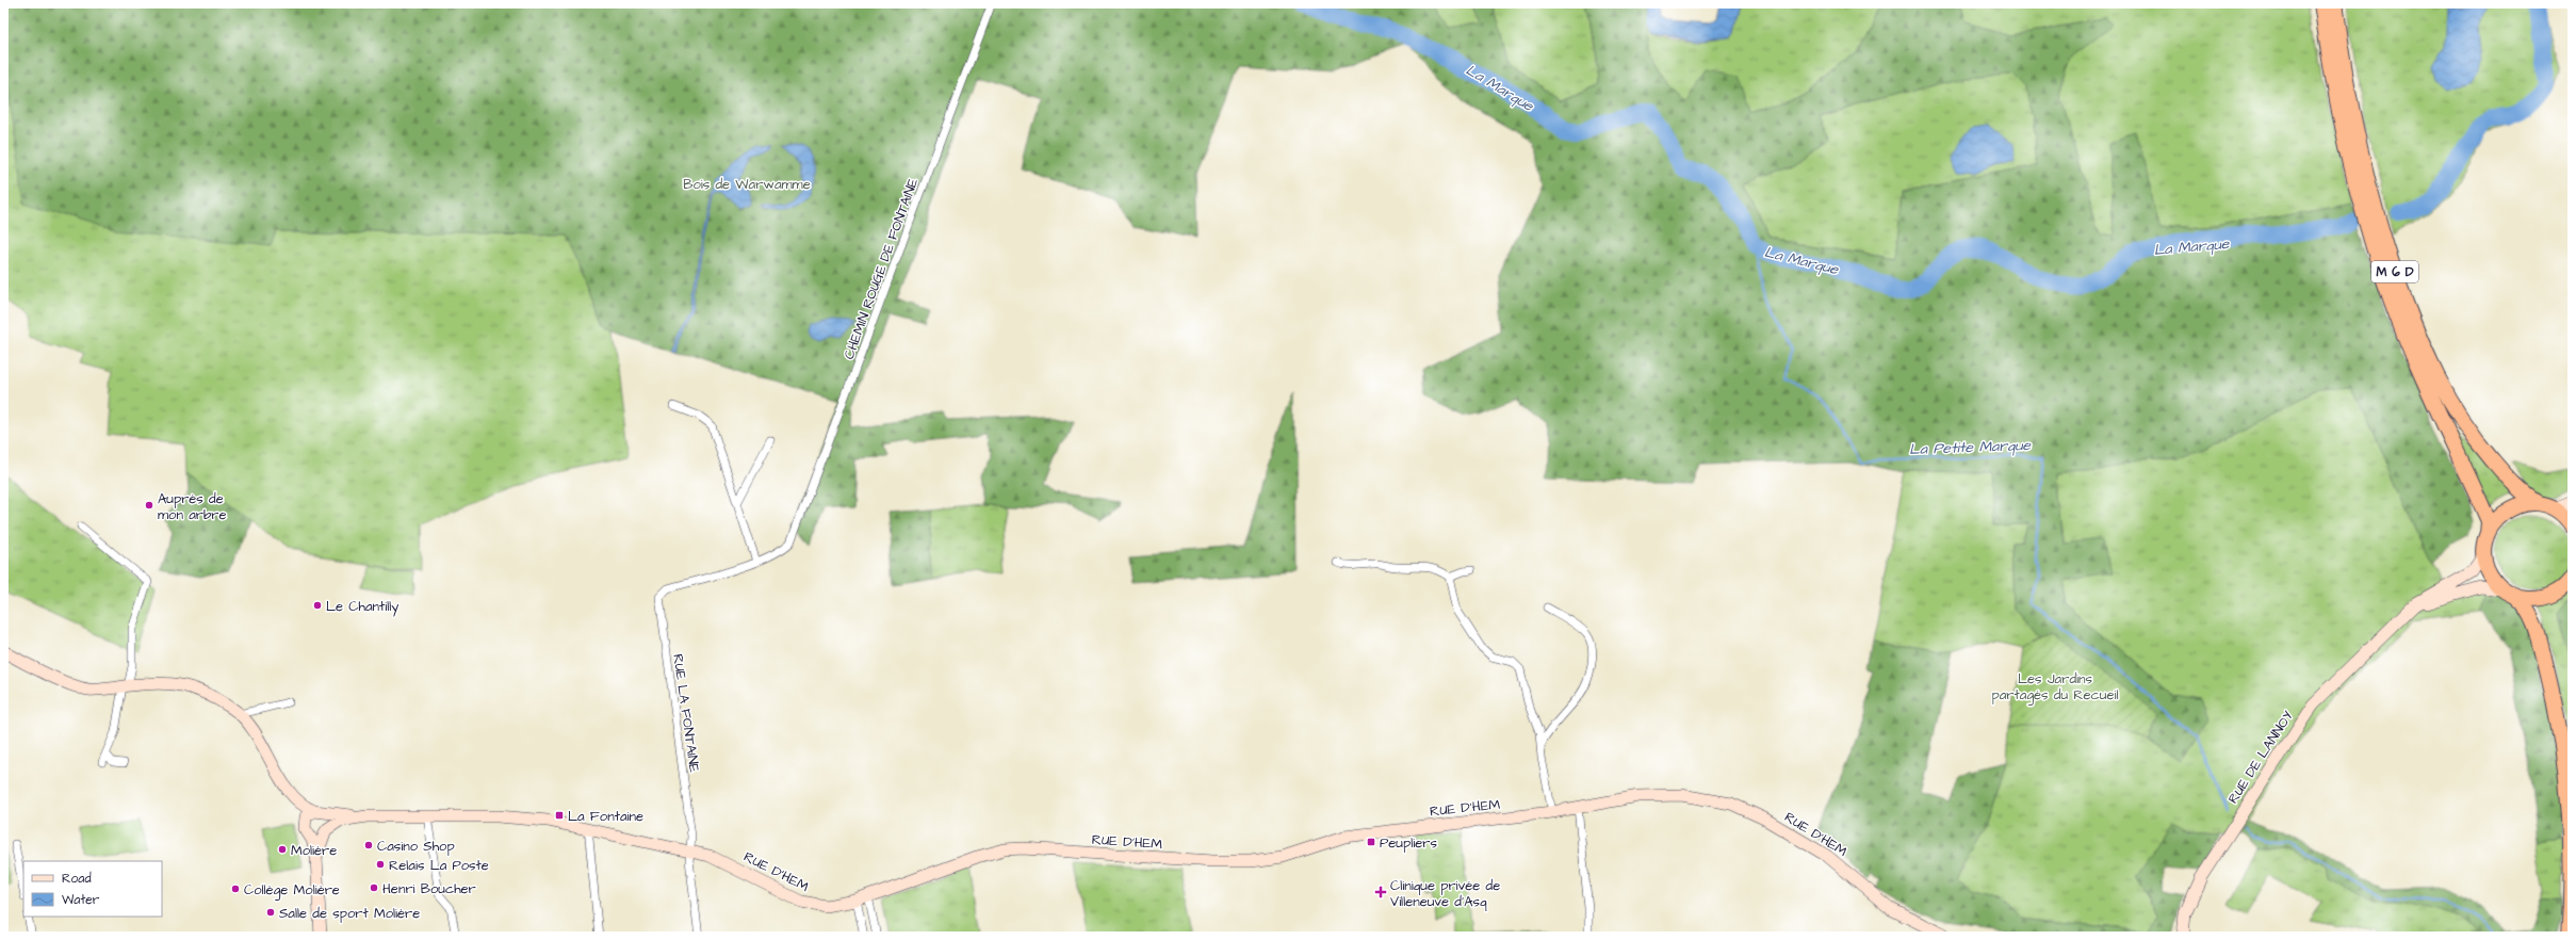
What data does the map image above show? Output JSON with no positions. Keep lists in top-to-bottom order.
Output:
{
  "streets": {
    "highway": ["M 6 D"],
    "street": [
      "CHEMIN ROUGE DE FONTAINE",
      "RUE LA FONTAINE",
      "RUE DE LANNOY",
      "RUE D'HEM"
    ]
  },
  "crossings": [
    ["CHEMIN ROUGE DE FONTAINE", "RUE LA FONTAINE"],
    ["RUE LA FONTAINE", "RUE D'HEM"]
  ],
  "water": ["La Marque", "La Petite Marque"],
  "parks": ["Bois de Warwamme", "Les Jardins partagés du Recueil"],
  "places": {
    "other": [
      "Auprès de mon arbre",
      "Le Chantilly",
      "Casino Shop",
      "Molière",
      "Relais La Poste",
      "Henri Boucher",
      "Collège Molière",
      "Salle de sport Molière"
    ],
    "transit": ["La Fontaine", "Peupliers"],
    "health": ["Clinique privée de Villeneuve d'Asq"]
  },
  "legend": ["Road", "Water"]
}
